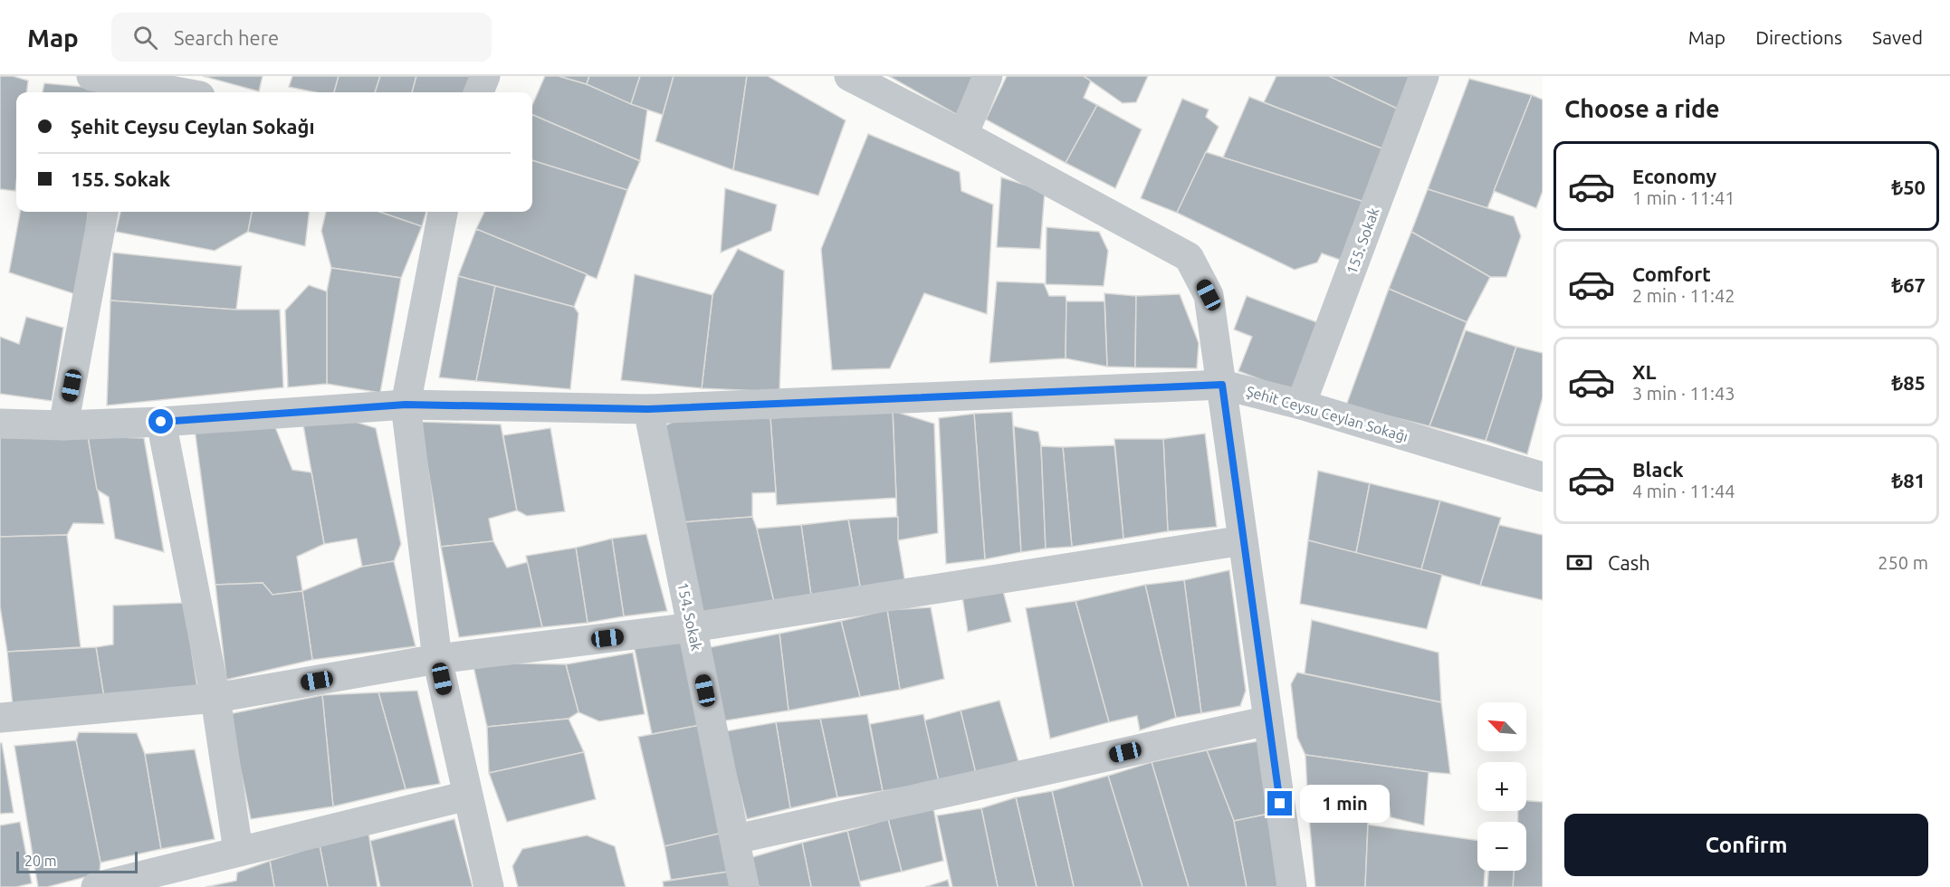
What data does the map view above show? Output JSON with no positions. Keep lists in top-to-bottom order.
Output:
{
  "streets": {
    "street": ["155. Sokak", "Şehit Ceysu Ceylan Sokağı", "154. Sokak"]
  },
  "crossings": [
    ["155. Sokak", "Şehit Ceysu Ceylan Sokağı"],
    ["Şehit Ceysu Ceylan Sokağı", "154. Sokak"]
  ],
  "scale_bar": "20 m",
  "north": "top left",
  "page": {
    "header": "Map",
    "search": "Search here",
    "nav": ["Map", "Directions", "Saved"],
    "heading": "Choose a ride",
    "banner": ["Şehit Ceysu Ceylan Sokağı", "155. Sokak"],
    "list": [
      {
        "name": "Economy",
        "note": "1 min · 11:41",
        "value": "₺50"
      },
      {
        "name": "Comfort",
        "note": "2 min · 11:42",
        "value": "₺67"
      },
      {
        "name": "XL",
        "note": "3 min · 11:43",
        "value": "₺85"
      },
      {
        "name": "Black",
        "note": "4 min · 11:44",
        "value": "₺81"
      }
    ],
    "pay": ["Cash", "250 m"],
    "map_buttons": ["+", "−"],
    "bubble": "1 min",
    "buttons": "Confirm",
    "scale": "20 m"
  }
}
